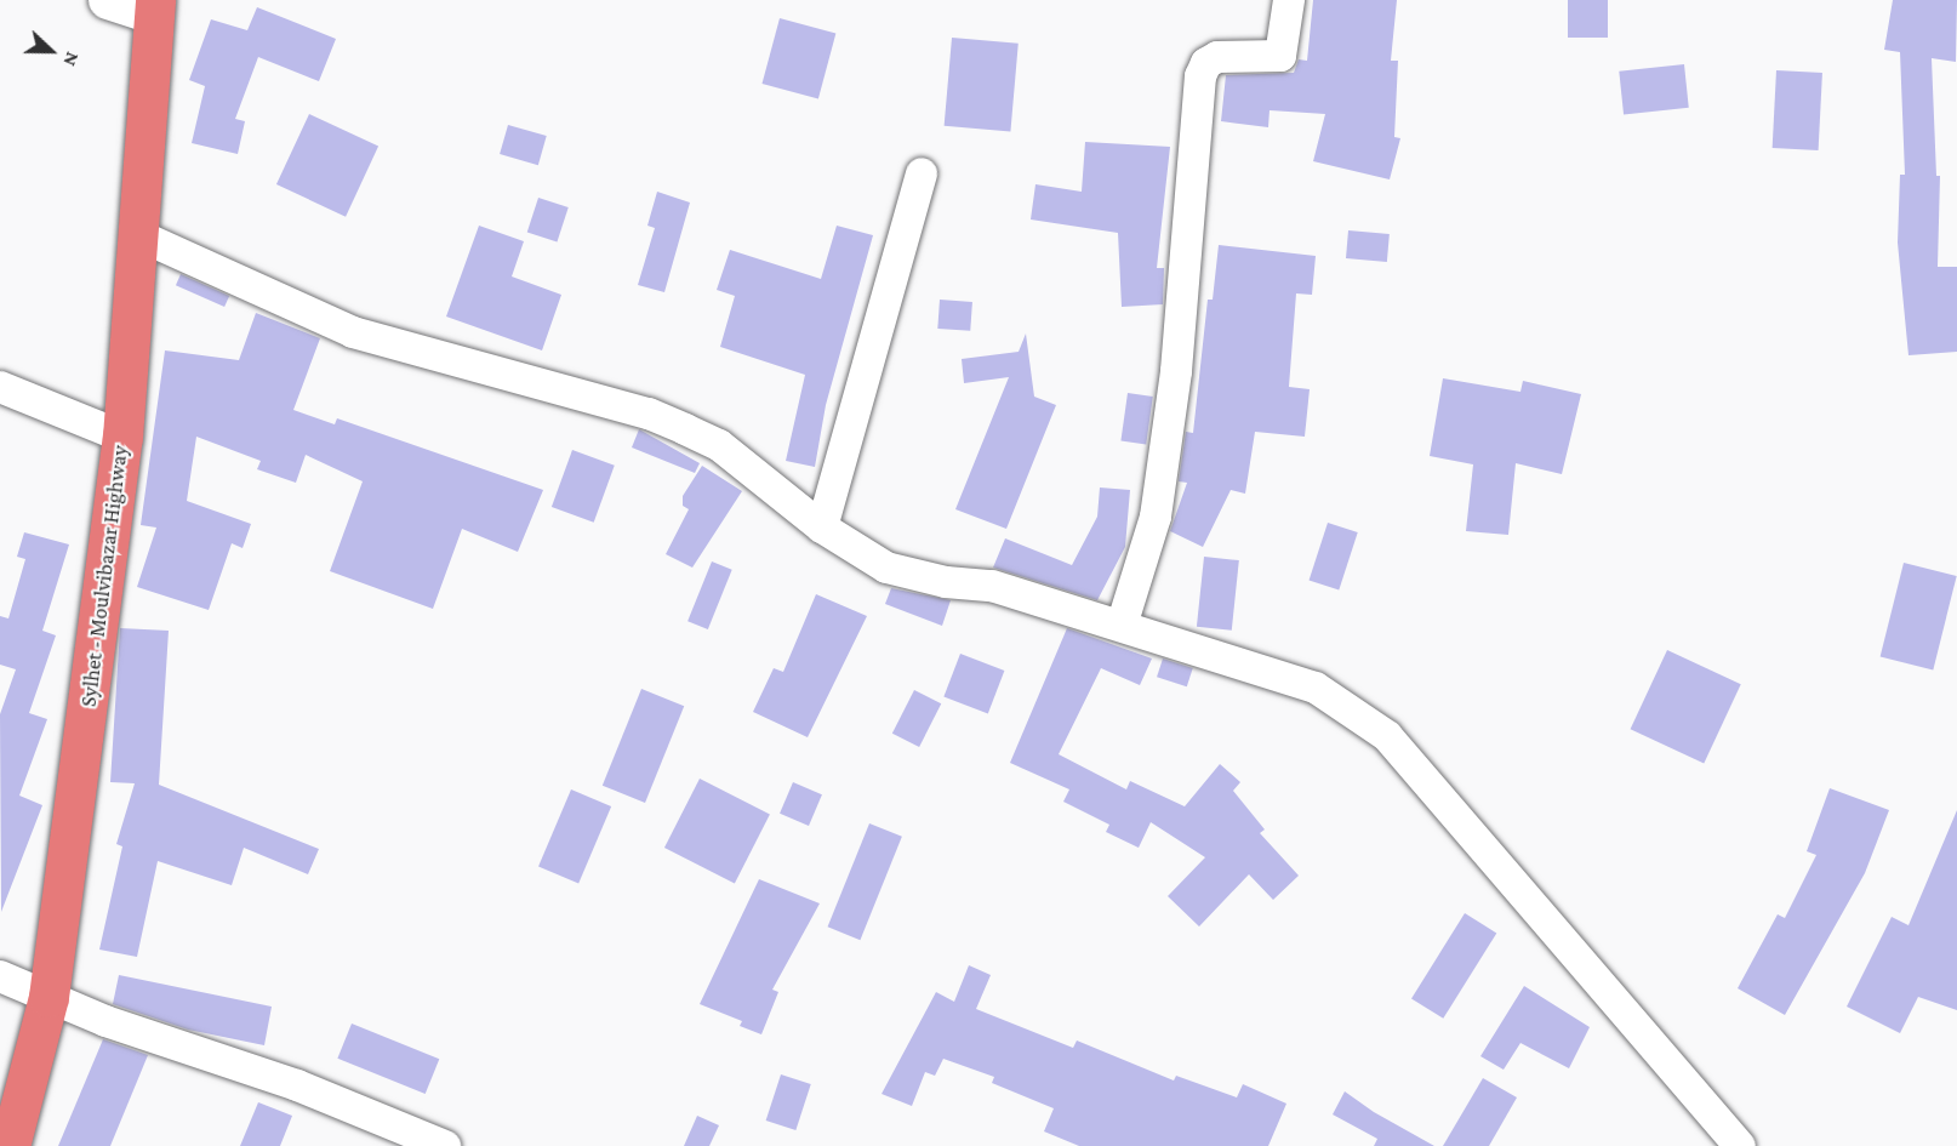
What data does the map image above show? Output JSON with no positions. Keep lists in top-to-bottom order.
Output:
{
  "streets": {
    "highway": ["Sylhet - Moulvibazar Highway"]
  },
  "north": "right"
}
